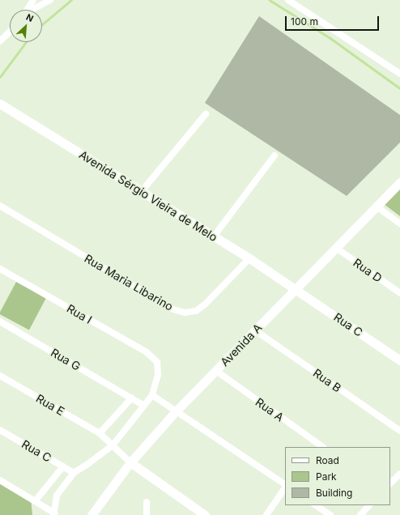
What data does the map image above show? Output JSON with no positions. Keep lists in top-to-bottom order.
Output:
{
  "streets": {
    "street": [
      "Avenida Sérgio Vieira de Melo",
      "Rua D",
      "Rua Maria Libarino",
      "Rua I",
      "Rua C",
      "Avenida A",
      "Rua G",
      "Rua B",
      "Rua E",
      "Rua A"
    ]
  },
  "crossings": [
    ["Avenida Sérgio Vieira de Melo", "Rua Maria Libarino"],
    ["Avenida Sérgio Vieira de Melo", "Rua C"],
    ["Avenida Sérgio Vieira de Melo", "Avenida A"],
    ["Rua D", "Avenida A"],
    ["Rua C", "Avenida A"],
    ["Avenida A", "Rua B"],
    ["Avenida A", "Rua E"],
    ["Avenida A", "Rua A"]
  ],
  "legend": ["Road", "Park", "Building"],
  "scale_bar": "100 m",
  "north": "top right"
}
